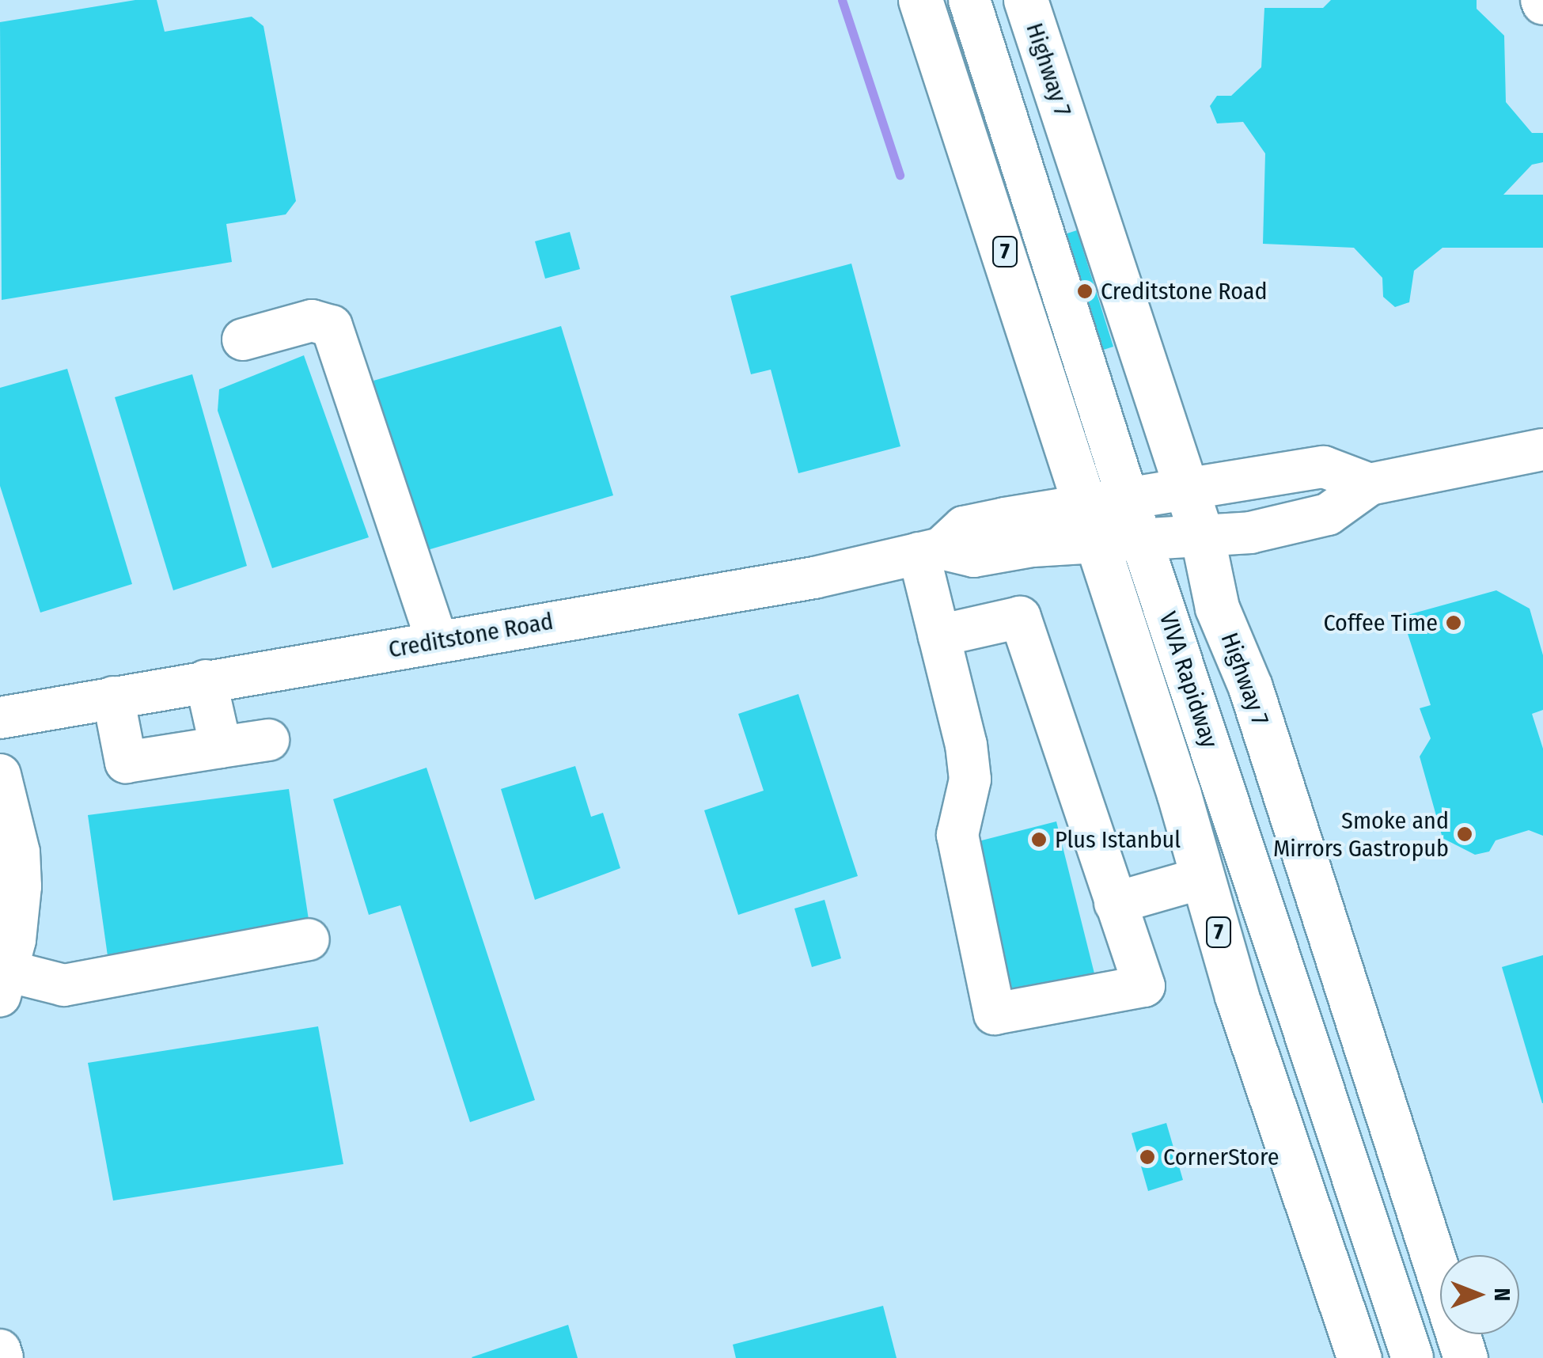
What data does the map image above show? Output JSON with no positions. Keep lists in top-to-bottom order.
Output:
{
  "streets": {
    "main road": ["Highway 7", "7"],
    "street": ["Creditstone Road", "VIVA Rapidway"]
  },
  "crossings": [
    ["Highway 7", "Creditstone Road"],
    ["7", "Creditstone Road"],
    ["Creditstone Road", "VIVA Rapidway"]
  ],
  "places": [
    "Creditstone Road",
    "Coffee Time",
    "Smoke and Mirrors Gastropub",
    "Plus Istanbul",
    "CornerStore"
  ],
  "north": "right"
}
